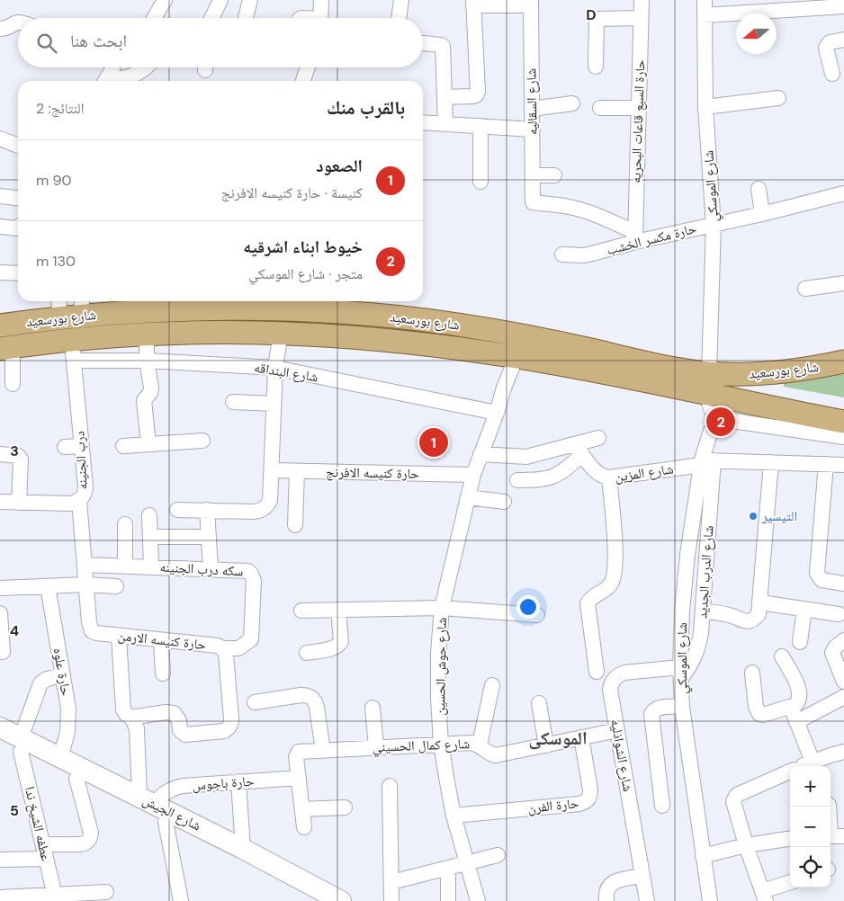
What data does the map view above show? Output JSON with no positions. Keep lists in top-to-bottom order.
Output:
{
  "streets": {
    "main road": ["شارع بورسعيد", "شارع الجيش"],
    "street": [
      "شارع السقاليه",
      "حارة السبع قاعات البحريه",
      "شارع الموسكي",
      "حارة مكسر الخشب",
      "شارع البنداقه",
      "درب الجنينه",
      "حارة كنيسه الافرنج",
      "شارع المزين",
      "سكه درب الجنينه",
      "شارع الدرب الجديد",
      "حارة كنيسه الارمن",
      "شارع حوش الحسين",
      "حارة علوه",
      "شارع كمال الحسيني",
      "شارع الشواذليه",
      "حارة باجوس",
      "حارة الفرن",
      "عطفه الشيخ ندا"
    ]
  },
  "crossings": [
    ["شارع السقاليه", "حارة السبع قاعات البحريه"],
    ["شارع السقاليه", "حارة مكسر الخشب"],
    ["حارة السبع قاعات البحريه", "حارة مكسر الخشب"],
    ["شارع الموسكي", "حارة مكسر الخشب"],
    ["شارع الموسكي", "شارع بورسعيد"],
    ["شارع الموسكي", "شارع المزين"],
    ["شارع الموسكي", "شارع الدرب الجديد"],
    ["شارع الموسكي", "شارع الشواذليه"],
    ["شارع بورسعيد", "شارع البنداقه"],
    ["شارع بورسعيد", "درب الجنينه"],
    ["شارع بورسعيد", "شارع حوش الحسين"],
    ["شارع البنداقه", "درب الجنينه"],
    ["شارع البنداقه", "شارع حوش الحسين"],
    ["درب الجنينه", "حارة كنيسه الارمن"],
    ["حارة كنيسه الافرنج", "شارع حوش الحسين"],
    ["شارع المزين", "شارع الدرب الجديد"],
    ["سكه درب الجنينه", "حارة كنيسه الارمن"],
    ["شارع الدرب الجديد", "شارع الشواذليه"],
    ["شارع حوش الحسين", "شارع كمال الحسيني"],
    ["شارع حوش الحسين", "حارة الفرن"],
    ["حارة علوه", "شارع الجيش"],
    ["شارع كمال الحسيني", "شارع الشواذليه"],
    ["شارع كمال الحسيني", "حارة باجوس"],
    ["شارع كمال الحسيني", "حارة الفرن"],
    ["حارة باجوس", "شارع الجيش"],
    ["شارع الجيش", "عطفه الشيخ ندا"]
  ],
  "districts": ["الموسكى"],
  "places": ["التيسير"],
  "north": "left",
  "page": {
    "search": "ابحث هنا",
    "heading": ["بالقرب منك", "النتائج: 2"],
    "list": [
      {
        "mark": "1",
        "name": "الصعود",
        "note": "كنيسة · حارة كنيسه الافرنج",
        "value": "90 m"
      },
      {
        "mark": "2",
        "name": "خيوط ابناء اشرقيه",
        "note": "متجر · شارع الموسكي",
        "value": "130 m"
      }
    ],
    "pins": ["2", "1"],
    "map_buttons": ["+", "−"]
  },
  "grid": {
    "columns": ["D"],
    "rows": ["3", "4", "5"]
  }
}
